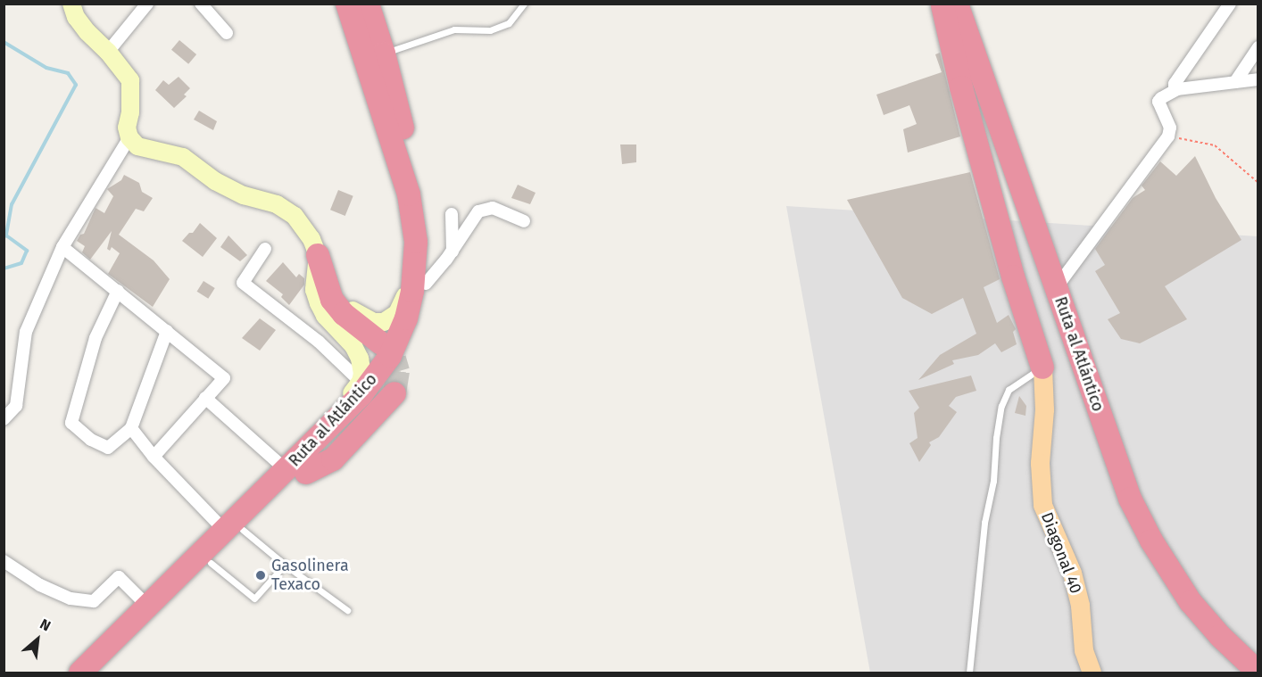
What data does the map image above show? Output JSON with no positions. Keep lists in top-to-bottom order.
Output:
{
  "streets": {
    "highway": ["Ruta al Atlántico"],
    "main road": ["Diagonal 40"]
  },
  "places": ["Gasolinera Texaco"],
  "north": "top right"
}
